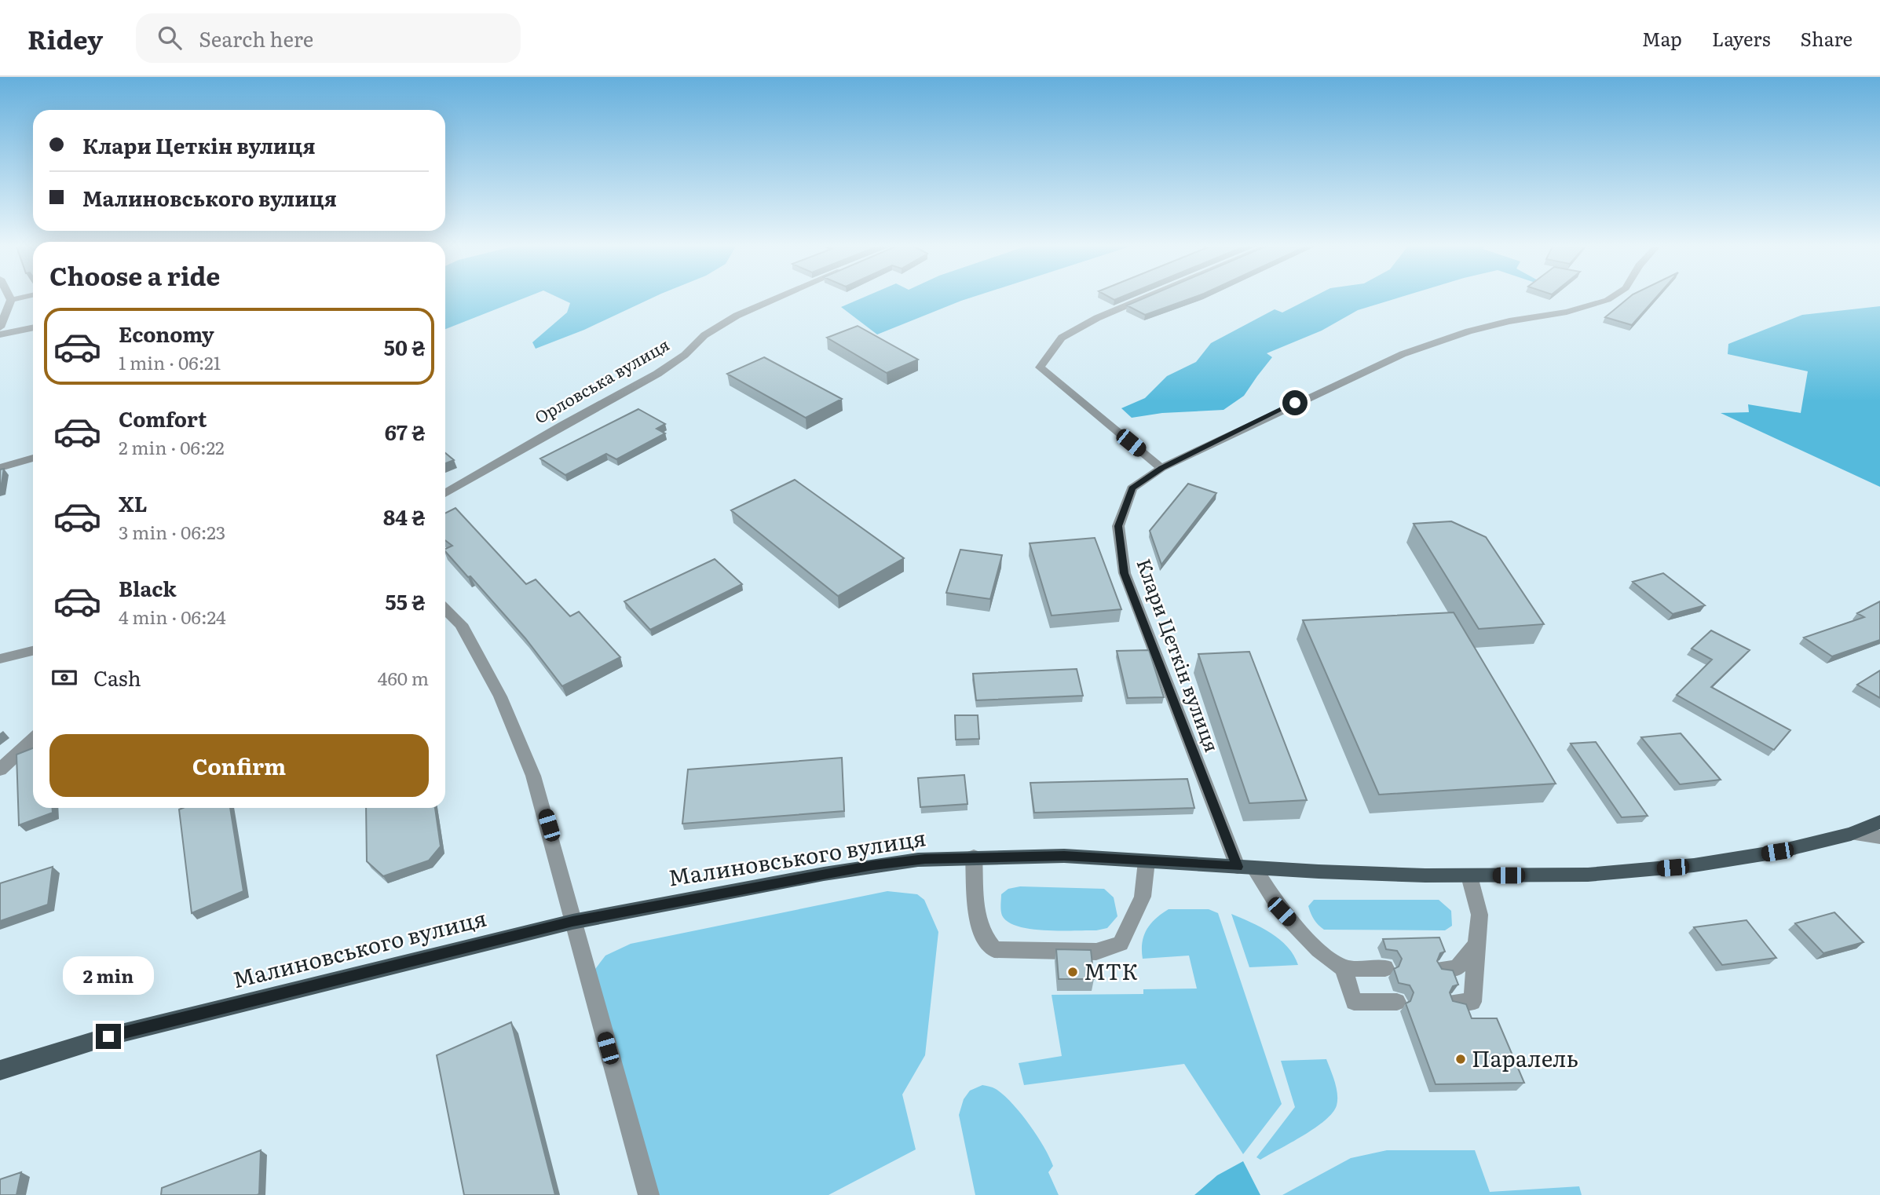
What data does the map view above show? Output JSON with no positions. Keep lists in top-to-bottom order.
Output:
{
  "streets": {
    "main road": ["Малиновського вулиця"],
    "street": ["Орловська вулиця", "Клари Цеткін вулиця"]
  },
  "crossings": [
    ["Клари Цеткін вулиця", "Малиновського вулиця"]
  ],
  "places": ["МТК", "Паралель"],
  "page": {
    "header": "Ridey",
    "search": "Search here",
    "nav": ["Map", "Layers", "Share"],
    "banner": ["Клари Цеткін вулиця", "Малиновського вулиця"],
    "heading": "Choose a ride",
    "list": [
      {
        "name": "Economy",
        "note": "1 min · 06:21",
        "value": "50 ₴"
      },
      {
        "name": "Comfort",
        "note": "2 min · 06:22",
        "value": "67 ₴"
      },
      {
        "name": "XL",
        "note": "3 min · 06:23",
        "value": "84 ₴"
      },
      {
        "name": "Black",
        "note": "4 min · 06:24",
        "value": "55 ₴"
      }
    ],
    "pay": ["Cash", "460 m"],
    "buttons": "Confirm",
    "bubble": "2 min"
  }
}
